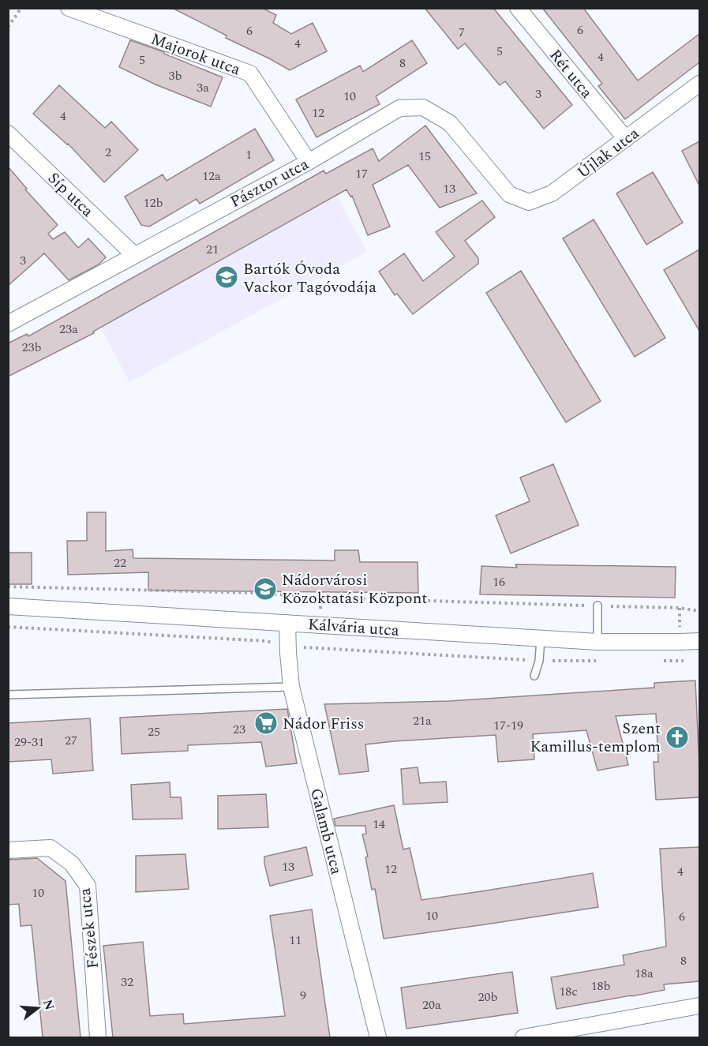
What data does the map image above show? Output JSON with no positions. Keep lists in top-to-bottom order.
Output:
{
  "streets": {
    "street": [
      "Majorok utca",
      "Rét utca",
      "Újlak utca",
      "Pásztor utca",
      "Síp utca",
      "Kálvária utca",
      "Galamb utca",
      "Fészek utca"
    ]
  },
  "crossings": [
    ["Majorok utca", "Pásztor utca"],
    ["Rét utca", "Újlak utca"],
    ["Újlak utca", "Pásztor utca"],
    ["Pásztor utca", "Síp utca"],
    ["Kálvária utca", "Galamb utca"]
  ],
  "places": {
    "school or university": ["Bartók Óvoda Vackor Tagóvodája", "Nádorvárosi Közoktatási Központ"],
    "supermarket": ["Nádor Friss"],
    "church": ["Szent Kamillus-templom"]
  },
  "house_numbers": [
    "6",
    "6",
    "7",
    "4",
    "5",
    "4",
    "5",
    "8",
    "3b",
    "3a",
    "3",
    "10",
    "12",
    "4",
    "2",
    "1",
    "15",
    "17",
    "12a",
    "13",
    "12b",
    "21",
    "3",
    "23a",
    "23b",
    "22",
    "16",
    "21a",
    "17-19",
    "23",
    "25",
    "27",
    "29-31",
    "14",
    "13",
    "12",
    "4",
    "10",
    "10",
    "6",
    "11",
    "8",
    "18a",
    "32",
    "18b",
    "18c",
    "9",
    "20b",
    "20a"
  ],
  "north": "right"
}
